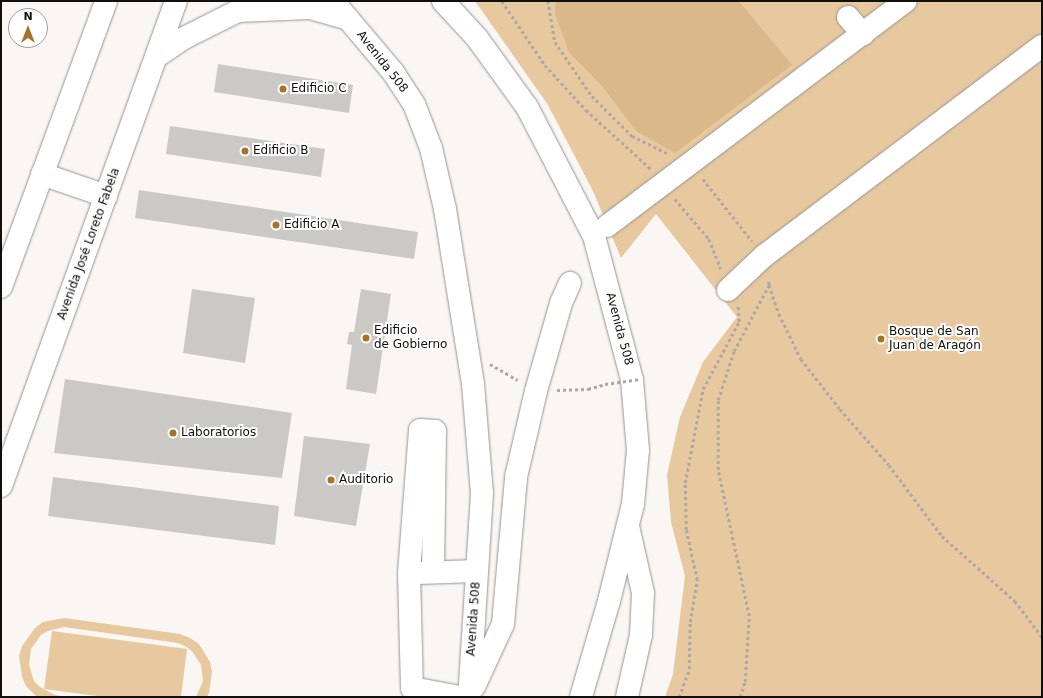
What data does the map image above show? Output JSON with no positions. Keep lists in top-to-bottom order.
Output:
{
  "streets": {
    "main road": ["Avenida 508", "Avenida José Loreto Fabela"]
  },
  "places": [
    "Edificio C",
    "Edificio B",
    "Edificio A",
    "Edificio de Gobierno",
    "Bosque de San Juan de Aragón",
    "Laboratorios",
    "Auditorio"
  ],
  "north": "top"
}
